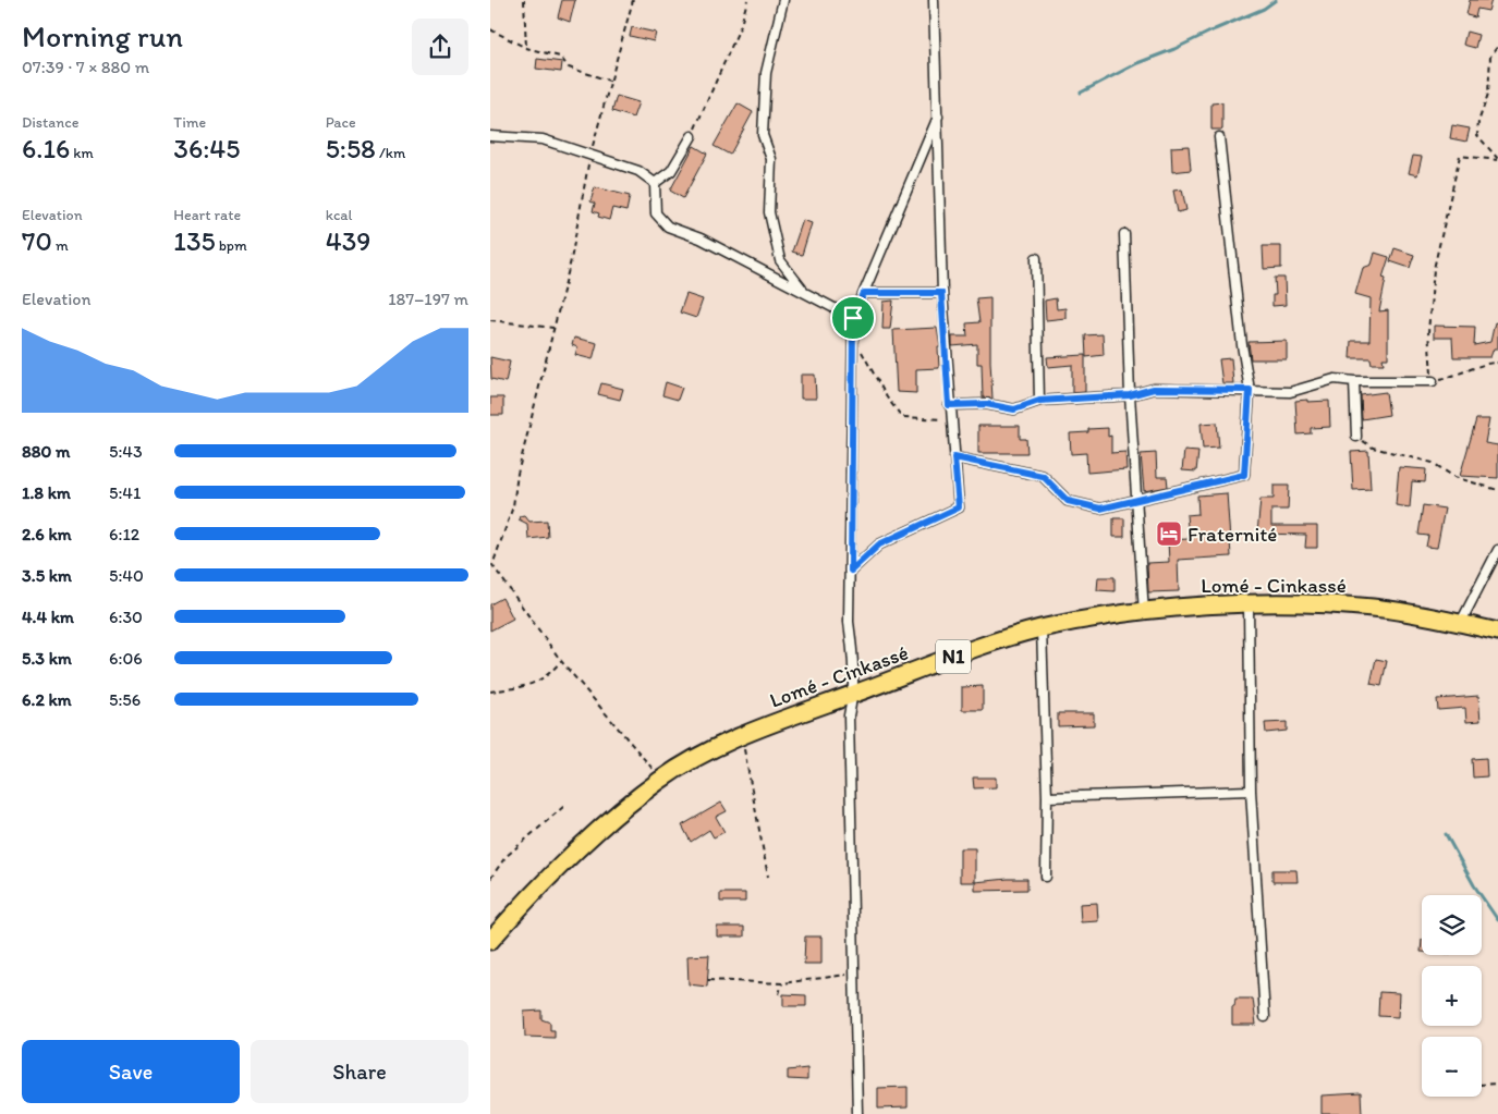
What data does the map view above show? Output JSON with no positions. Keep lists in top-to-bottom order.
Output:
{
  "streets": {
    "highway": ["Lomé - Cinkassé", "N1"]
  },
  "places": {
    "hotel": ["Fraternité"]
  },
  "page": {
    "heading": ["Morning run", "07:39 · 7 × 880 m"],
    "stats": [
      ["Distance", "6.16 km"],
      ["Time", "36:45"],
      ["Pace", "5:58 /km"],
      ["Elevation", "70 m"],
      ["Heart rate", "135 bpm"],
      ["kcal", "439"]
    ],
    "chart": ["Elevation", "187–197 m"],
    "list": [
      {
        "name": "880 m",
        "note": "5:43"
      },
      {
        "name": "1.8 km",
        "note": "5:41"
      },
      {
        "name": "2.6 km",
        "note": "6:12"
      },
      {
        "name": "3.5 km",
        "note": "5:40"
      },
      {
        "name": "4.4 km",
        "note": "6:30"
      },
      {
        "name": "5.3 km",
        "note": "6:06"
      },
      {
        "name": "6.2 km",
        "note": "5:56"
      }
    ],
    "map_buttons": ["+", "−"],
    "buttons": ["Save", "Share"]
  }
}
